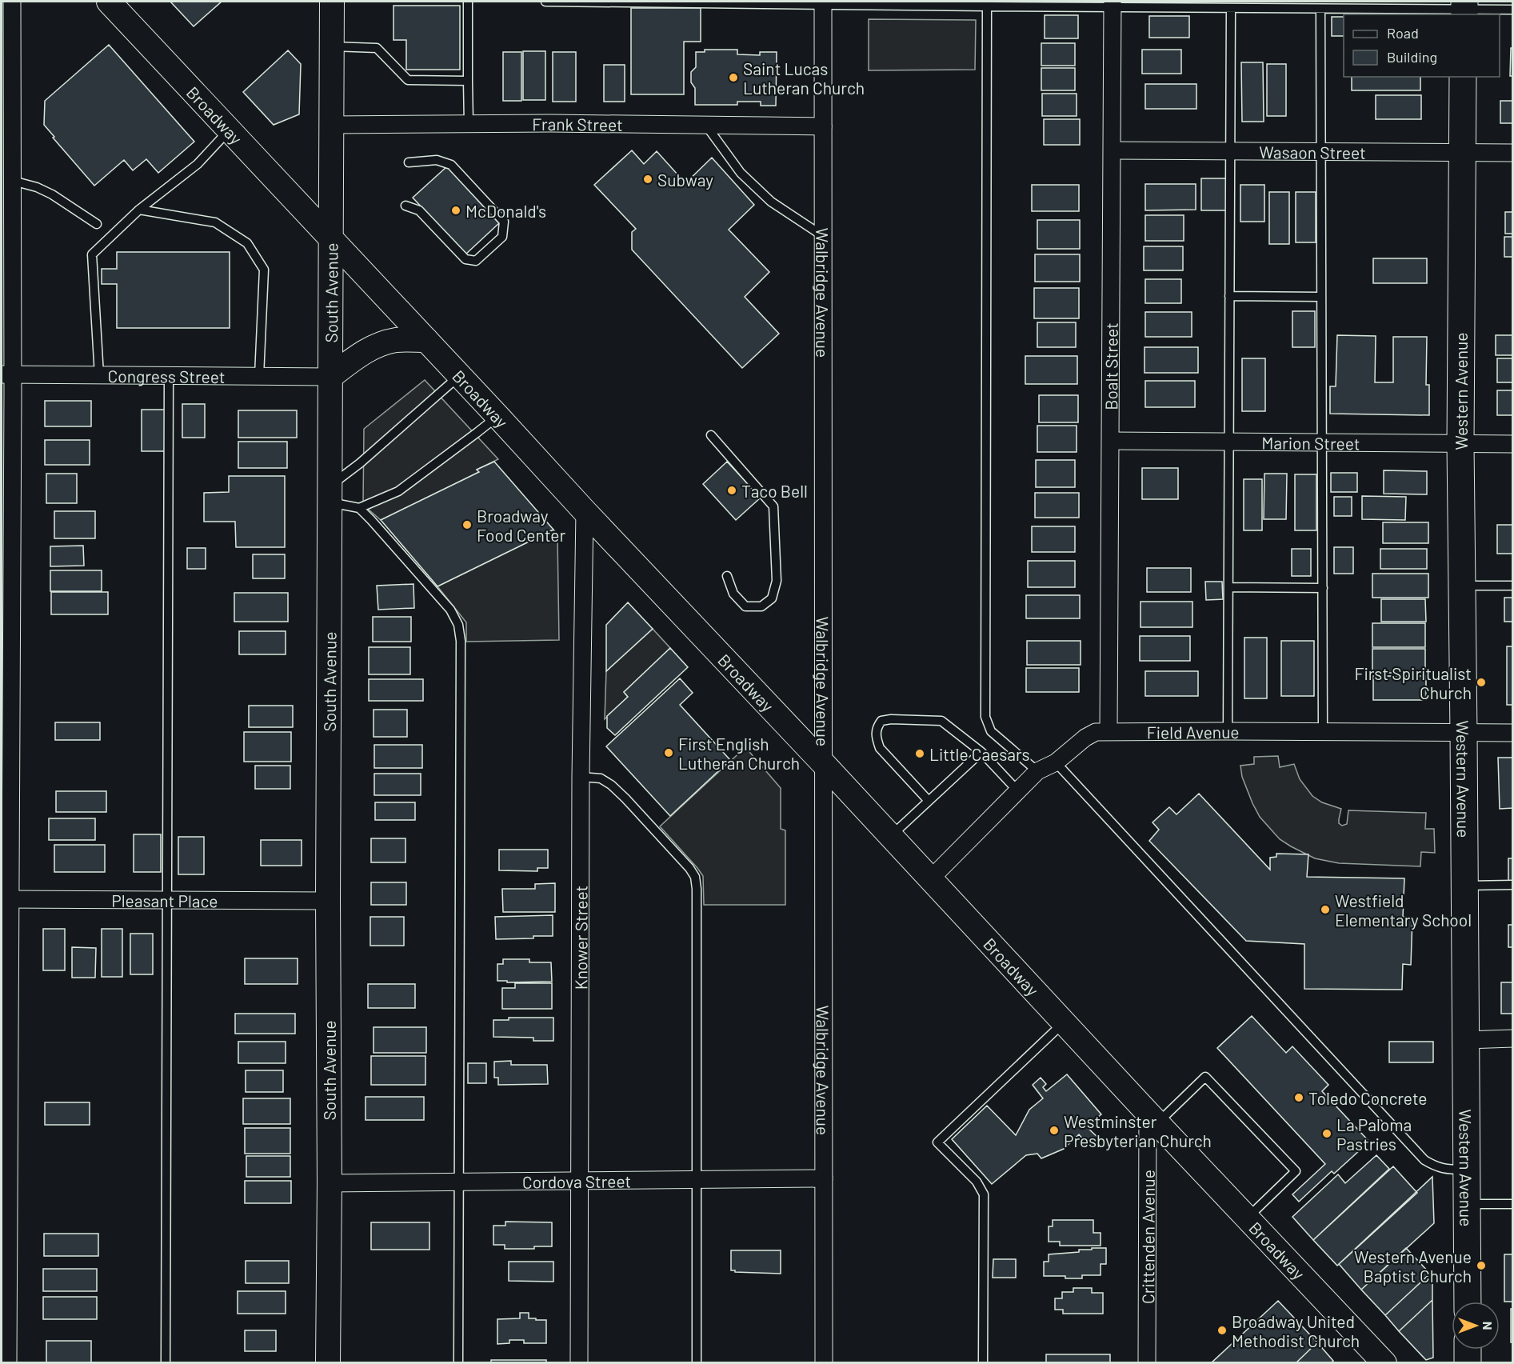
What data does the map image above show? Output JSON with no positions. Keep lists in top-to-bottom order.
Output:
{
  "streets": {
    "main road": ["Western Avenue"],
    "street": [
      "Broadway",
      "Frank Street",
      "Wasaon Street",
      "South Avenue",
      "Walbridge Avenue",
      "Boalt Street",
      "Congress Street",
      "Marion Street",
      "Field Avenue",
      "Pleasant Place",
      "Knower Street",
      "Cordova Street",
      "Crittenden Avenue"
    ]
  },
  "crossings": [
    ["Broadway", "South Avenue"],
    ["Broadway", "Walbridge Avenue"],
    ["Broadway", "Field Avenue"],
    ["Broadway", "Knower Street"],
    ["Broadway", "Crittenden Avenue"],
    ["Frank Street", "South Avenue"],
    ["Frank Street", "Walbridge Avenue"],
    ["Wasaon Street", "Boalt Street"],
    ["Wasaon Street", "Western Avenue"],
    ["South Avenue", "Congress Street"],
    ["South Avenue", "Pleasant Place"],
    ["South Avenue", "Cordova Street"],
    ["Walbridge Avenue", "Cordova Street"],
    ["Boalt Street", "Marion Street"],
    ["Boalt Street", "Field Avenue"],
    ["Western Avenue", "Marion Street"],
    ["Western Avenue", "Field Avenue"],
    ["Knower Street", "Cordova Street"]
  ],
  "places": [
    "Saint Lucas Lutheran Church",
    "Subway",
    "McDonald's",
    "Taco Bell",
    "Broadway Food Center",
    "First Spiritualist Church",
    "First English Lutheran Church",
    "Little Caesars",
    "Westfield Elementary School",
    "Toledo Concrete",
    "Westminster Presbyterian Church",
    "La Paloma Pastries",
    "Western Avenue Baptist Church",
    "Broadway United Methodist Church"
  ],
  "legend": ["Road", "Building"],
  "north": "right"
}
